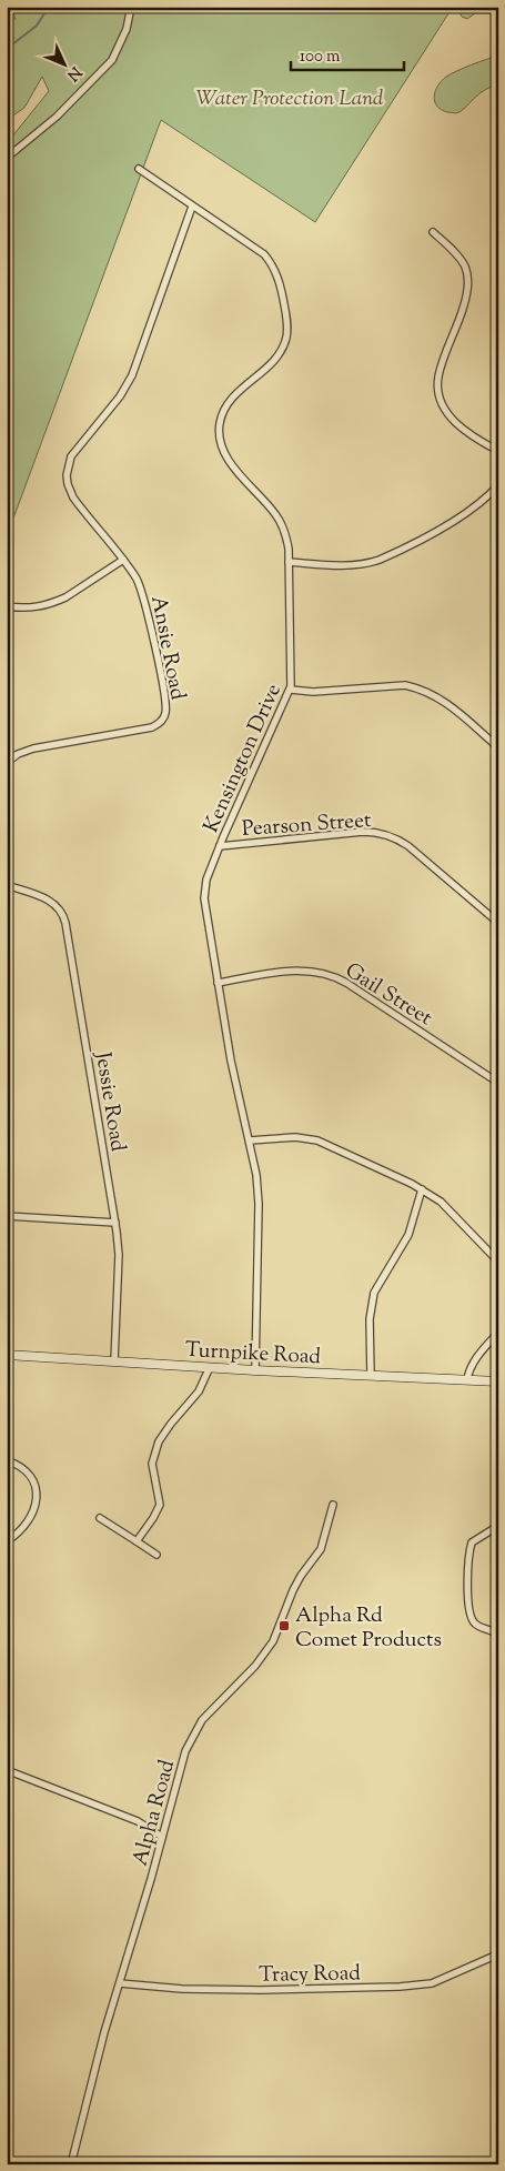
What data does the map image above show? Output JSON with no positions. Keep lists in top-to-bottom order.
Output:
{
  "streets": {
    "main road": ["Turnpike Road"],
    "street": [
      "Ansie Road",
      "Kensington Drive",
      "Pearson Street",
      "Gail Street",
      "Jessie Road",
      "Alpha Road",
      "Tracy Road"
    ]
  },
  "crossings": [
    ["Ansie Road", "Kensington Drive"],
    ["Kensington Drive", "Pearson Street"],
    ["Kensington Drive", "Gail Street"],
    ["Kensington Drive", "Turnpike Road"],
    ["Jessie Road", "Turnpike Road"],
    ["Alpha Road", "Tracy Road"]
  ],
  "parks": ["Water Protection Land"],
  "places": {
    "transit": ["Alpha Rd Comet Products"]
  },
  "scale_bar": "100 m",
  "north": "bottom right"
}
